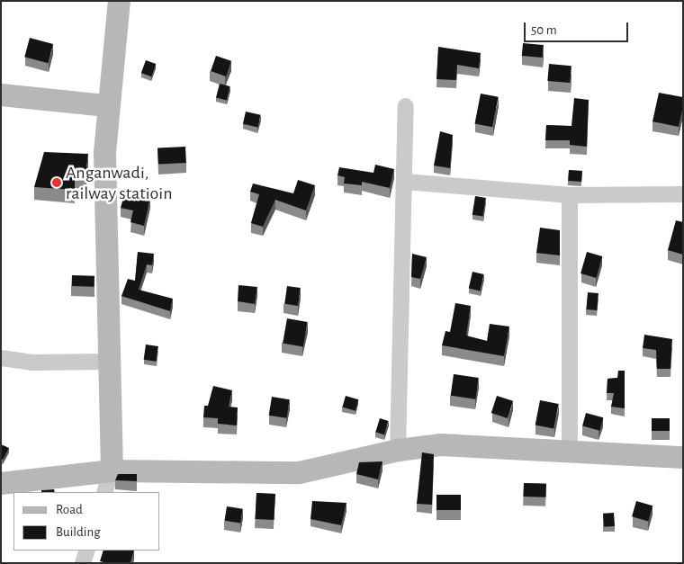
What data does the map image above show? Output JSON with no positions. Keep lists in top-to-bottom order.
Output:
{
  "places": ["Anganwadi, railway statioin"],
  "legend": ["Road", "Building"],
  "scale_bar": "50 m"
}
